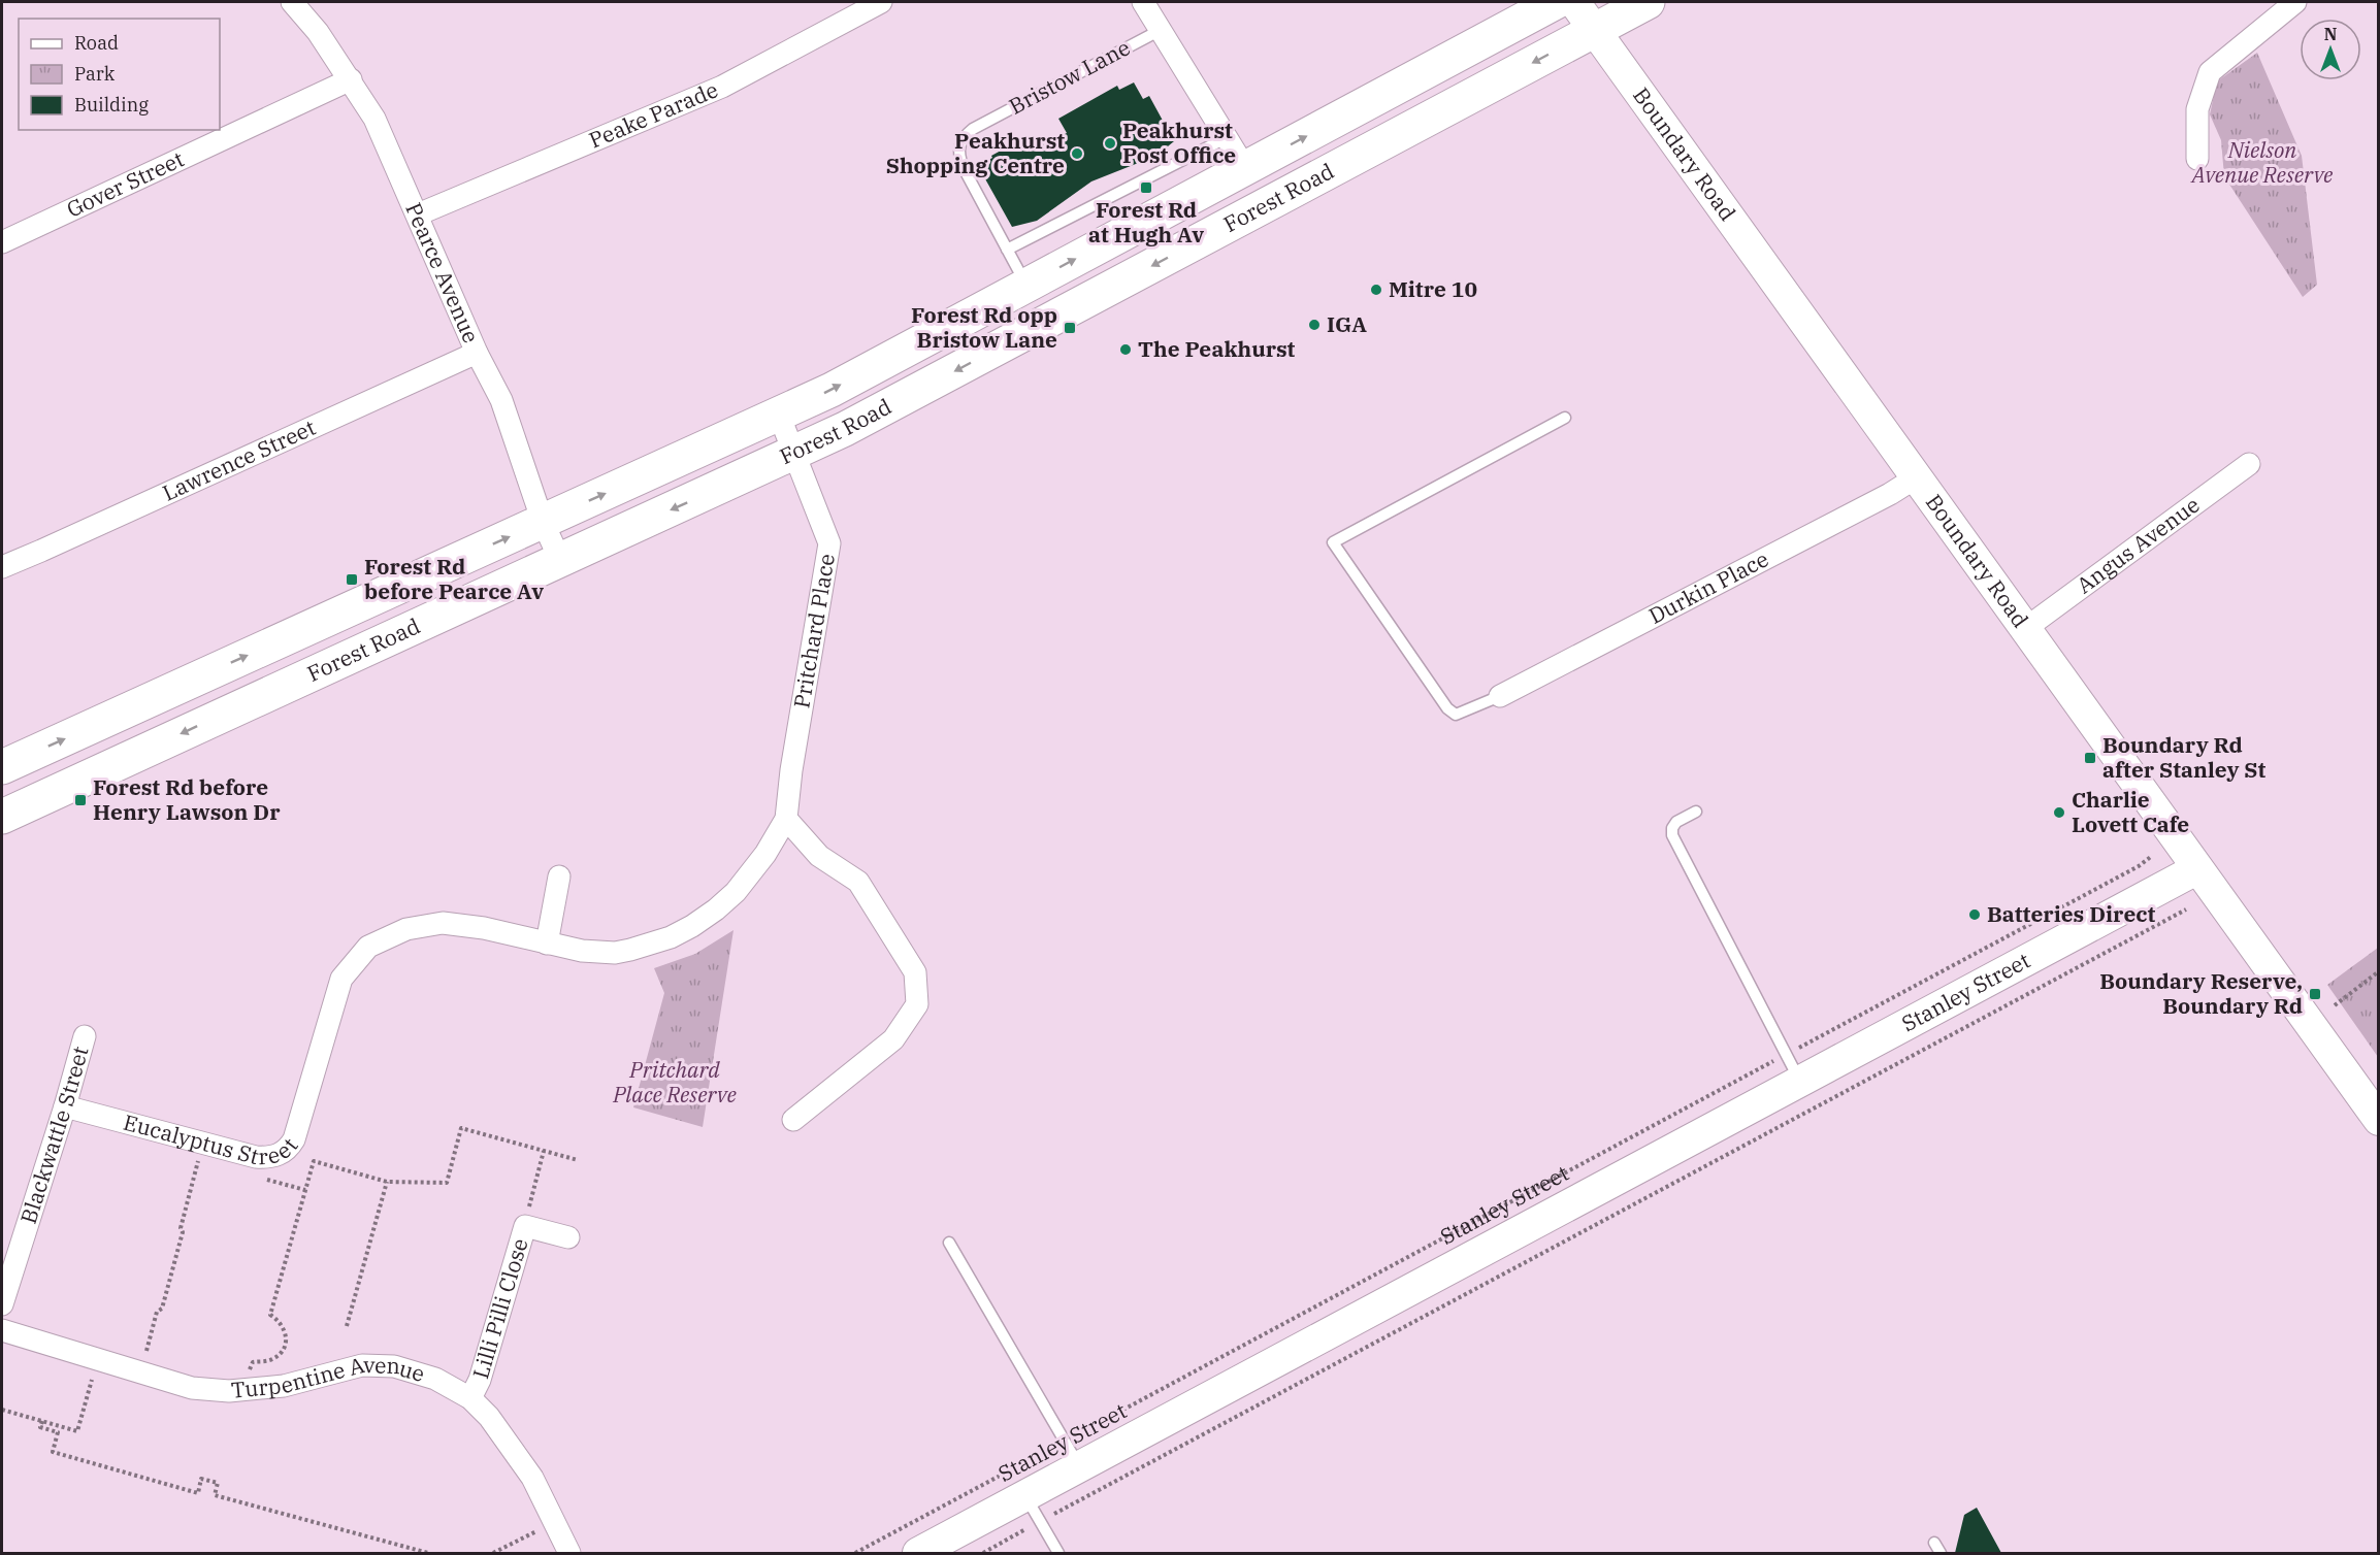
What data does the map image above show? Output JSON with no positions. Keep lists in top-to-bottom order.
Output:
{
  "streets": {
    "main road": ["Forest Road"],
    "street": [
      "Peake Parade",
      "Boundary Road",
      "Gover Street",
      "Pearce Avenue",
      "Lawrence Street",
      "Angus Avenue",
      "Durkin Place",
      "Pritchard Place",
      "Stanley Street",
      "Eucalyptus Street",
      "Blackwattle Street",
      "Lilli Pilli Close",
      "Turpentine Avenue"
    ],
    "lane": ["Bristow Lane"]
  },
  "crossings": [
    ["Bristow Lane", "Forest Road"],
    ["Peake Parade", "Pearce Avenue"],
    ["Boundary Road", "Forest Road"],
    ["Boundary Road", "Angus Avenue"],
    ["Boundary Road", "Durkin Place"],
    ["Boundary Road", "Stanley Street"],
    ["Gover Street", "Pearce Avenue"],
    ["Forest Road", "Pearce Avenue"],
    ["Forest Road", "Pritchard Place"],
    ["Pearce Avenue", "Lawrence Street"],
    ["Pritchard Place", "Eucalyptus Street"],
    ["Eucalyptus Street", "Blackwattle Street"],
    ["Lilli Pilli Close", "Turpentine Avenue"]
  ],
  "parks": ["Nielson Avenue Reserve", "Pritchard Place Reserve"],
  "places": {
    "other": [
      "Peakhurst Post Office",
      "Peakhurst Shopping Centre",
      "Mitre 10",
      "IGA",
      "The Peakhurst",
      "Charlie Lovett Cafe",
      "Batteries Direct"
    ],
    "transit": [
      "Forest Rd at Hugh Av",
      "Forest Rd opp Bristow Lane",
      "Forest Rd before Pearce Av",
      "Boundary Rd after Stanley St",
      "Forest Rd before Henry Lawson Dr",
      "Boundary Reserve, Boundary Rd"
    ]
  },
  "legend": ["Road", "Park", "Building"],
  "north": "top"
}
